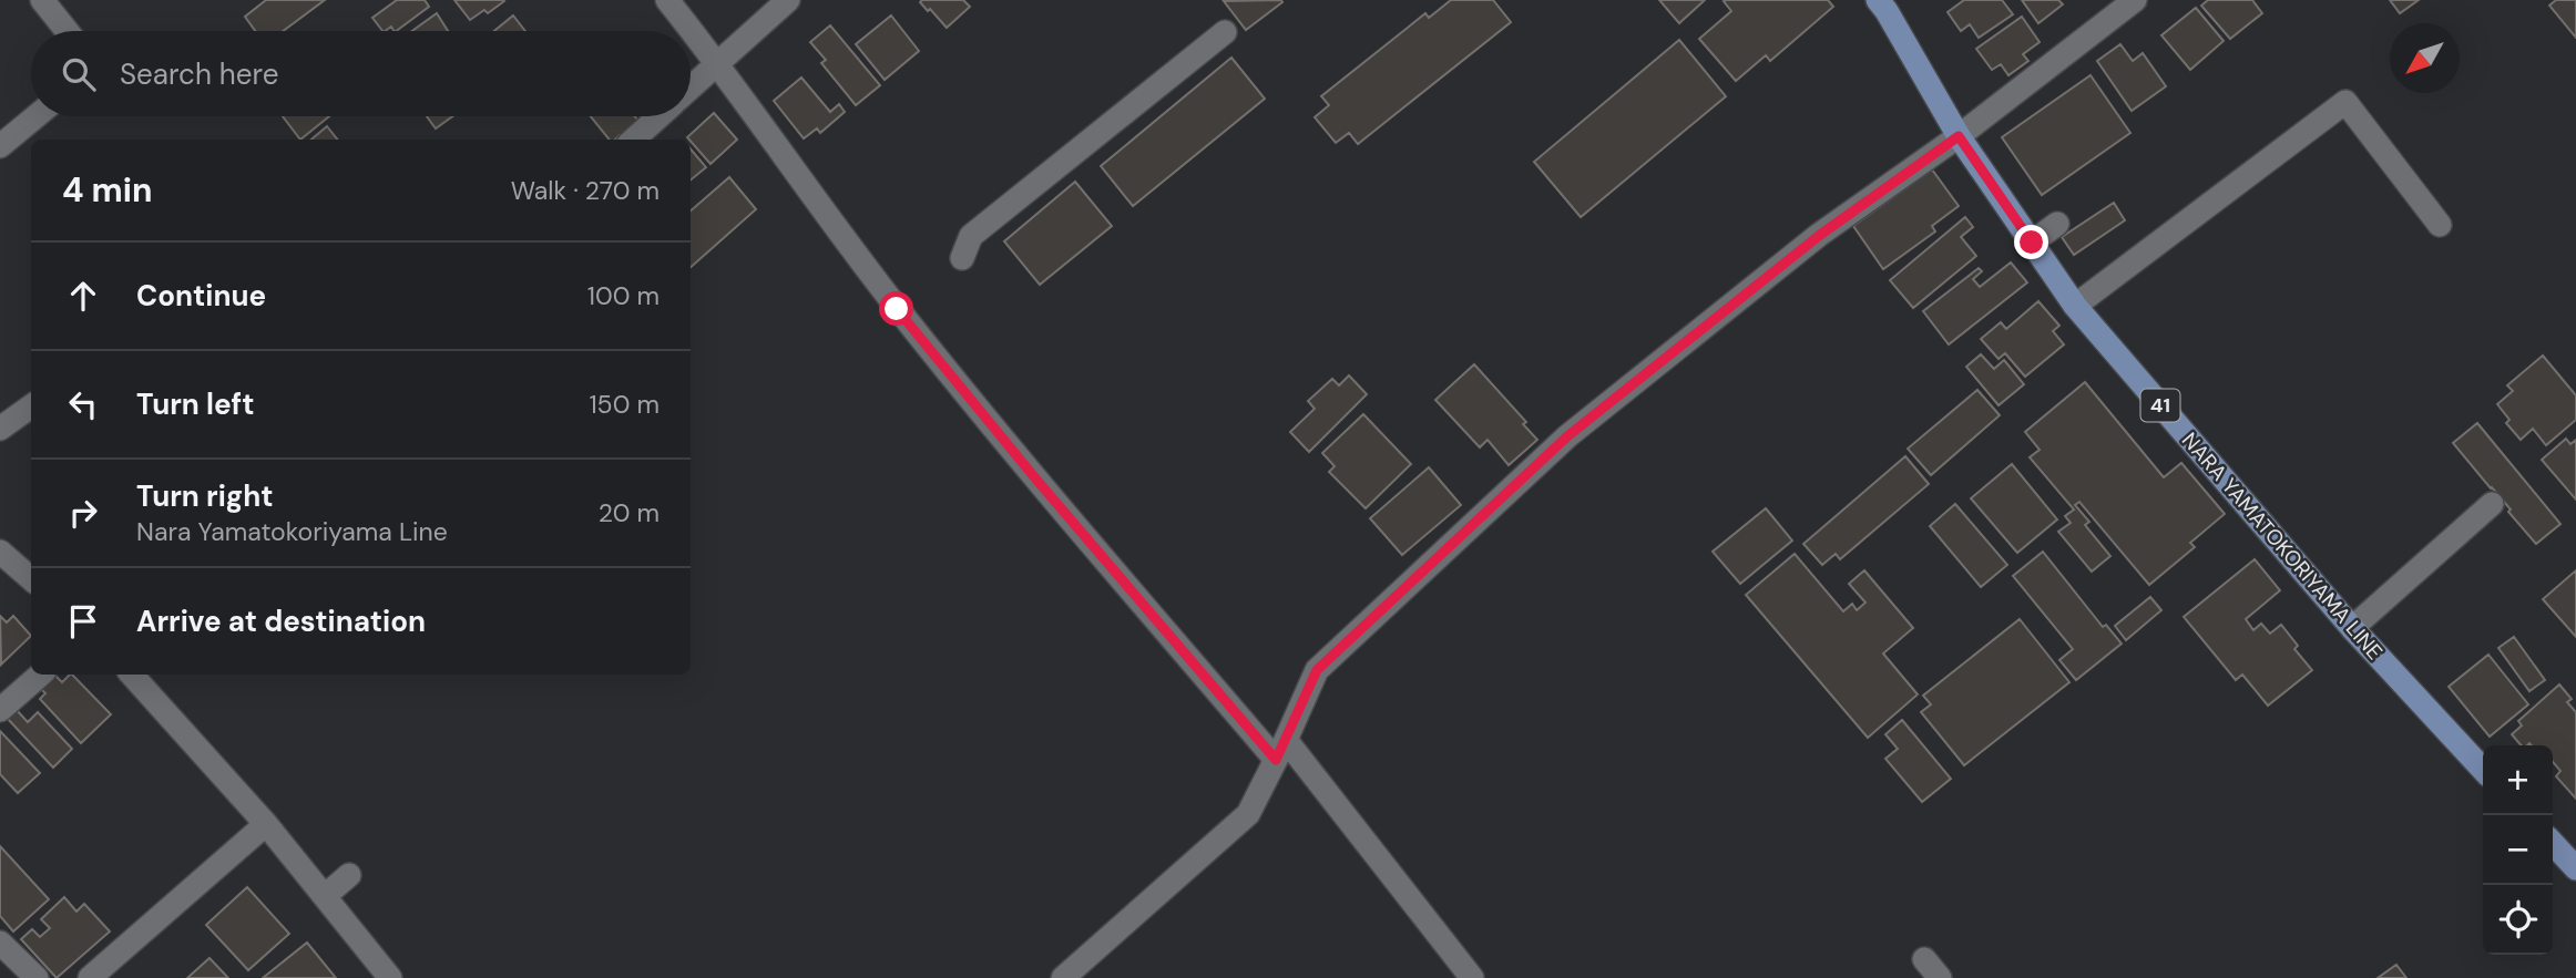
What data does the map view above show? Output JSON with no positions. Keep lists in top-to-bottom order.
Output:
{
  "streets": {
    "main road": ["41", "NARA YAMATOKORIYAMA LINE"]
  },
  "north": "bottom left",
  "page": {
    "search": "Search here",
    "heading": ["4 min", "Walk · 270 m"],
    "list": [
      ["Continue", "100 m"],
      ["Turn left", "150 m"],
      ["Turn right", "Nara Yamatokoriyama Line", "20 m"],
      "Arrive at destination"
    ],
    "map_buttons": ["+", "−"]
  }
}
